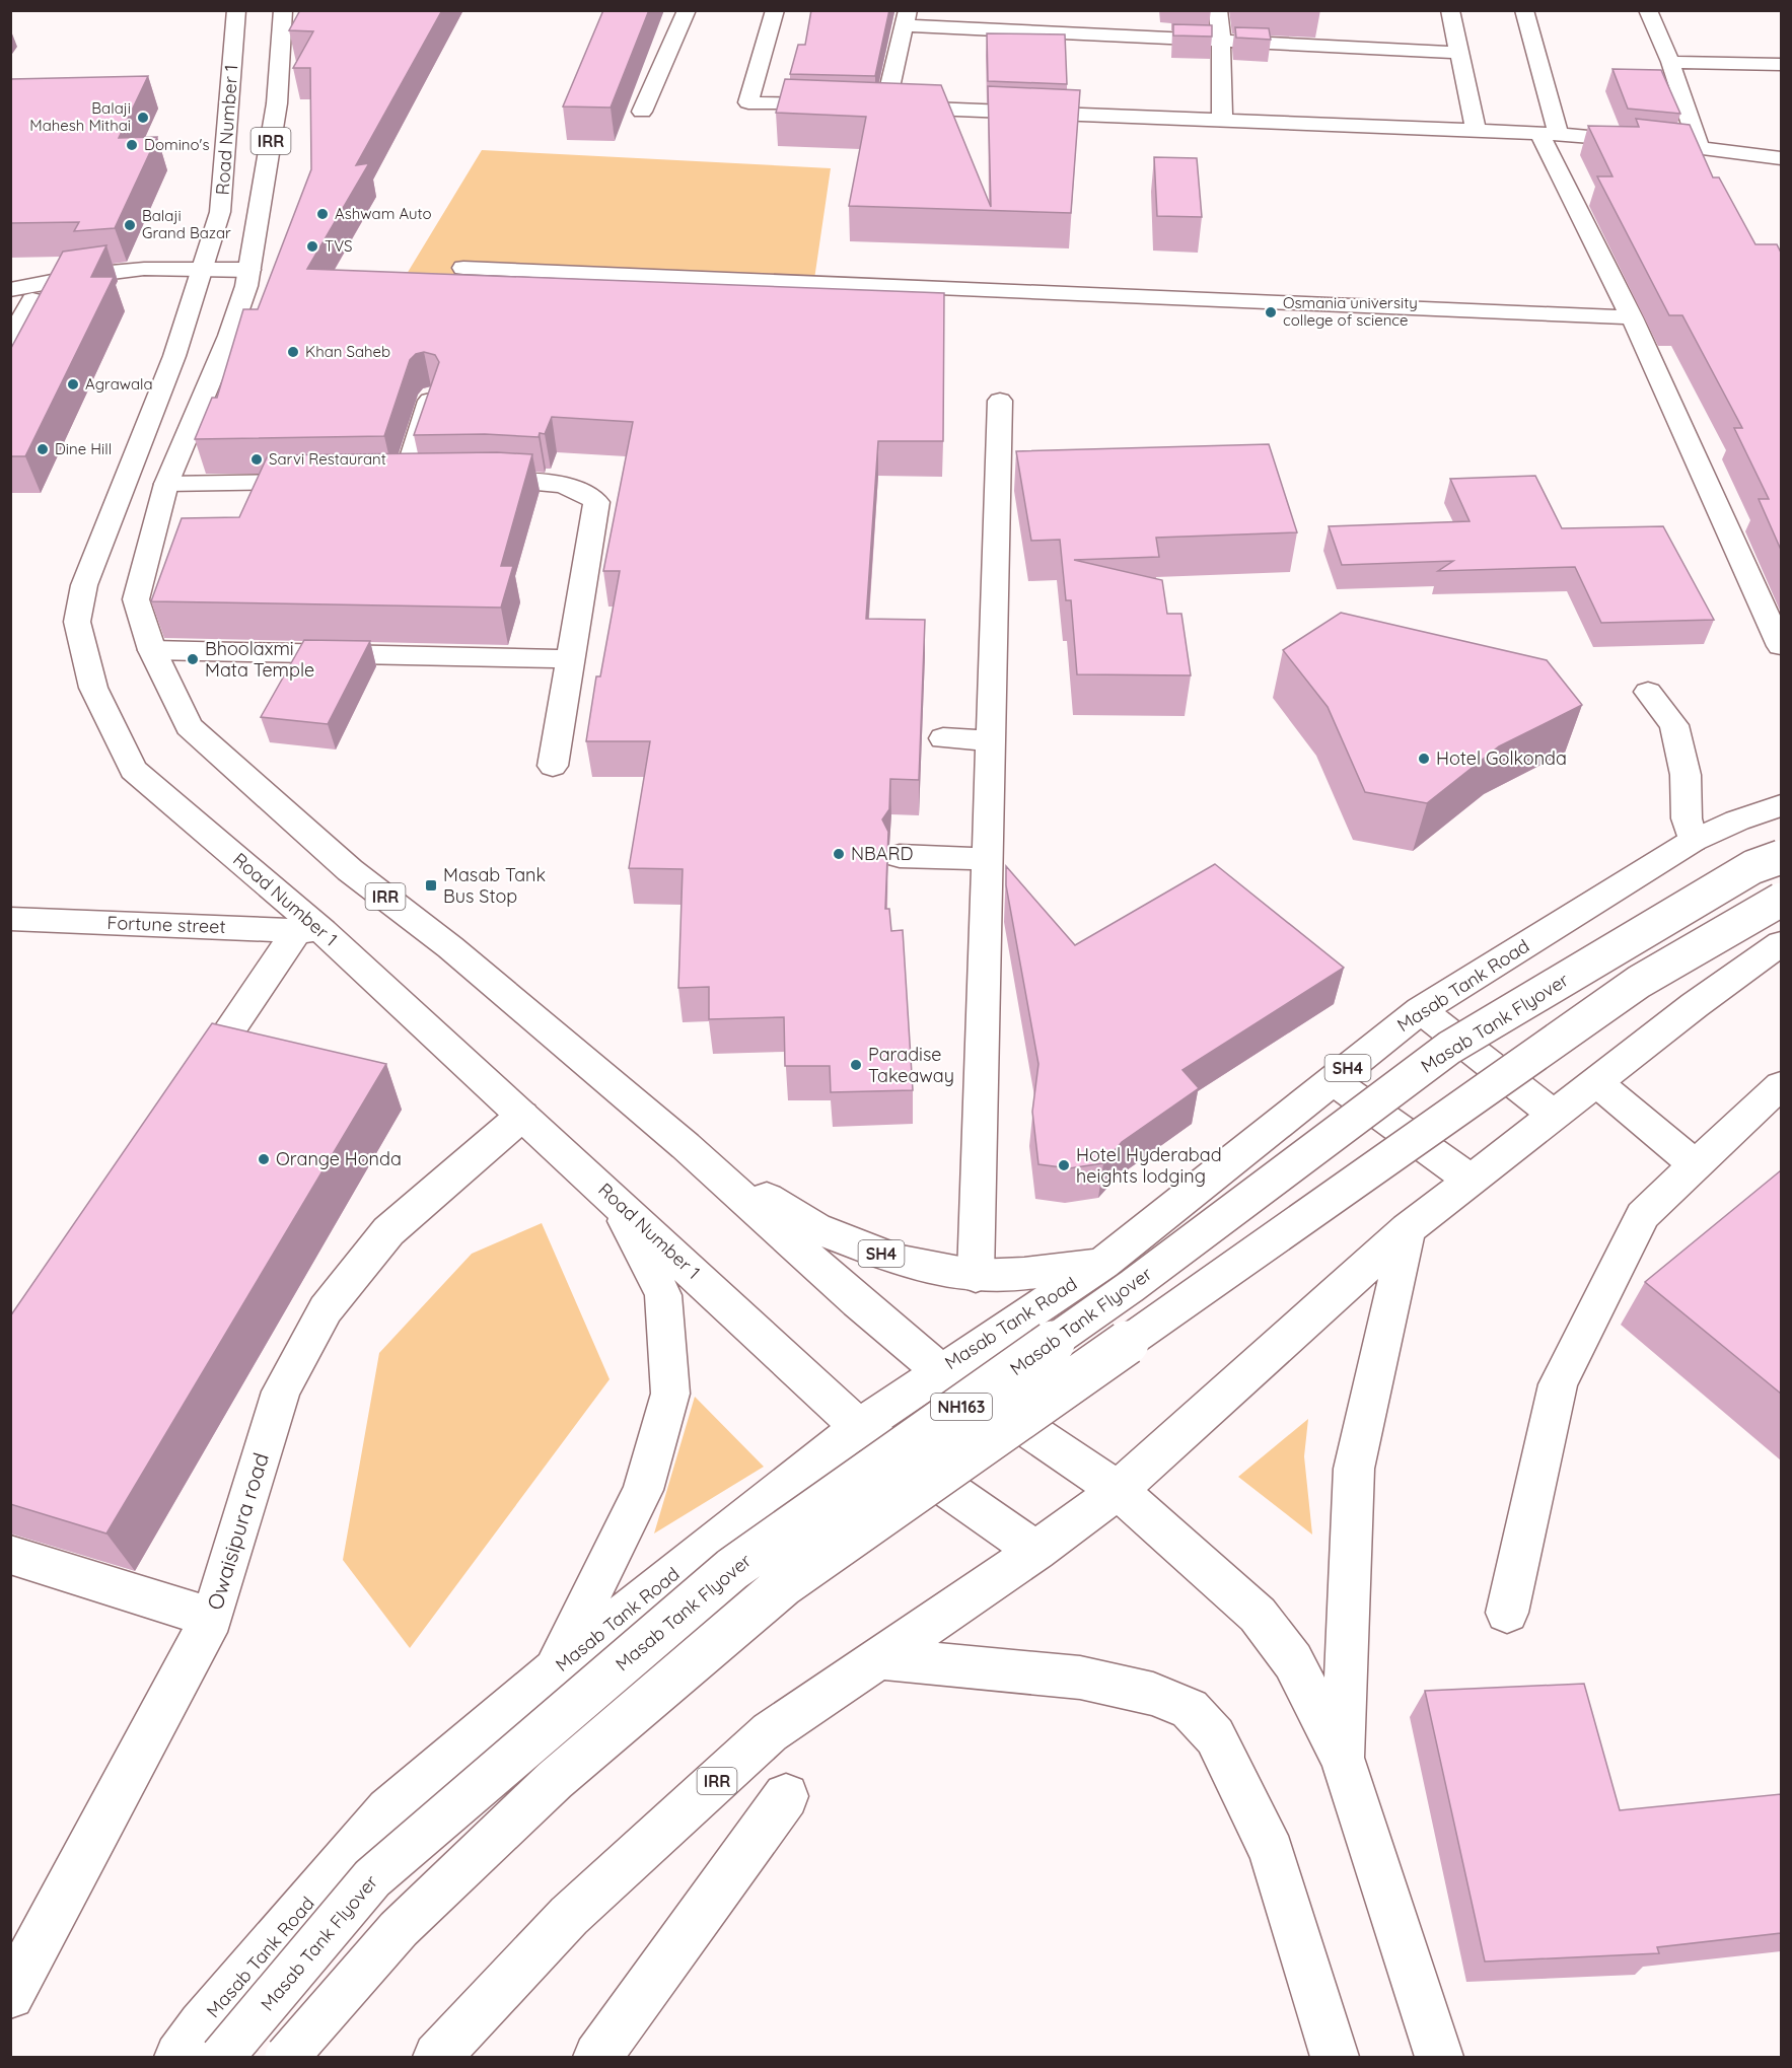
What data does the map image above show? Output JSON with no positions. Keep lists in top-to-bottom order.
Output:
{
  "streets": {
    "main road": [
      "Road Number 1",
      "IRR",
      "Fortune street",
      "Masab Tank Road",
      "Masab Tank Flyover",
      "SH4",
      "NH163",
      "Owaisipura road"
    ]
  },
  "crossings": [
    ["Road Number 1", "IRR"],
    ["Road Number 1", "Fortune street"],
    ["Road Number 1", "Masab Tank Road"],
    ["Road Number 1", "Owaisipura road"],
    ["IRR", "Masab Tank Road"],
    ["IRR", "SH4"],
    ["Masab Tank Road", "SH4"]
  ],
  "places": {
    "other": [
      "Balaji Mahesh Mithai",
      "Domino's",
      "Ashwam Auto",
      "Balaji Grand Bazar",
      "TVS",
      "Osmania university college of science",
      "Khan Saheb",
      "Agrawala",
      "Dine Hill",
      "Sarvi Restaurant",
      "Bhoolaxmi Mata Temple",
      "Hotel Golkonda",
      "NBARD",
      "Paradise Takeaway",
      "Orange Honda",
      "Hotel Hyderabad heights lodging"
    ],
    "transit": ["Masab Tank Bus Stop"]
  }
}
